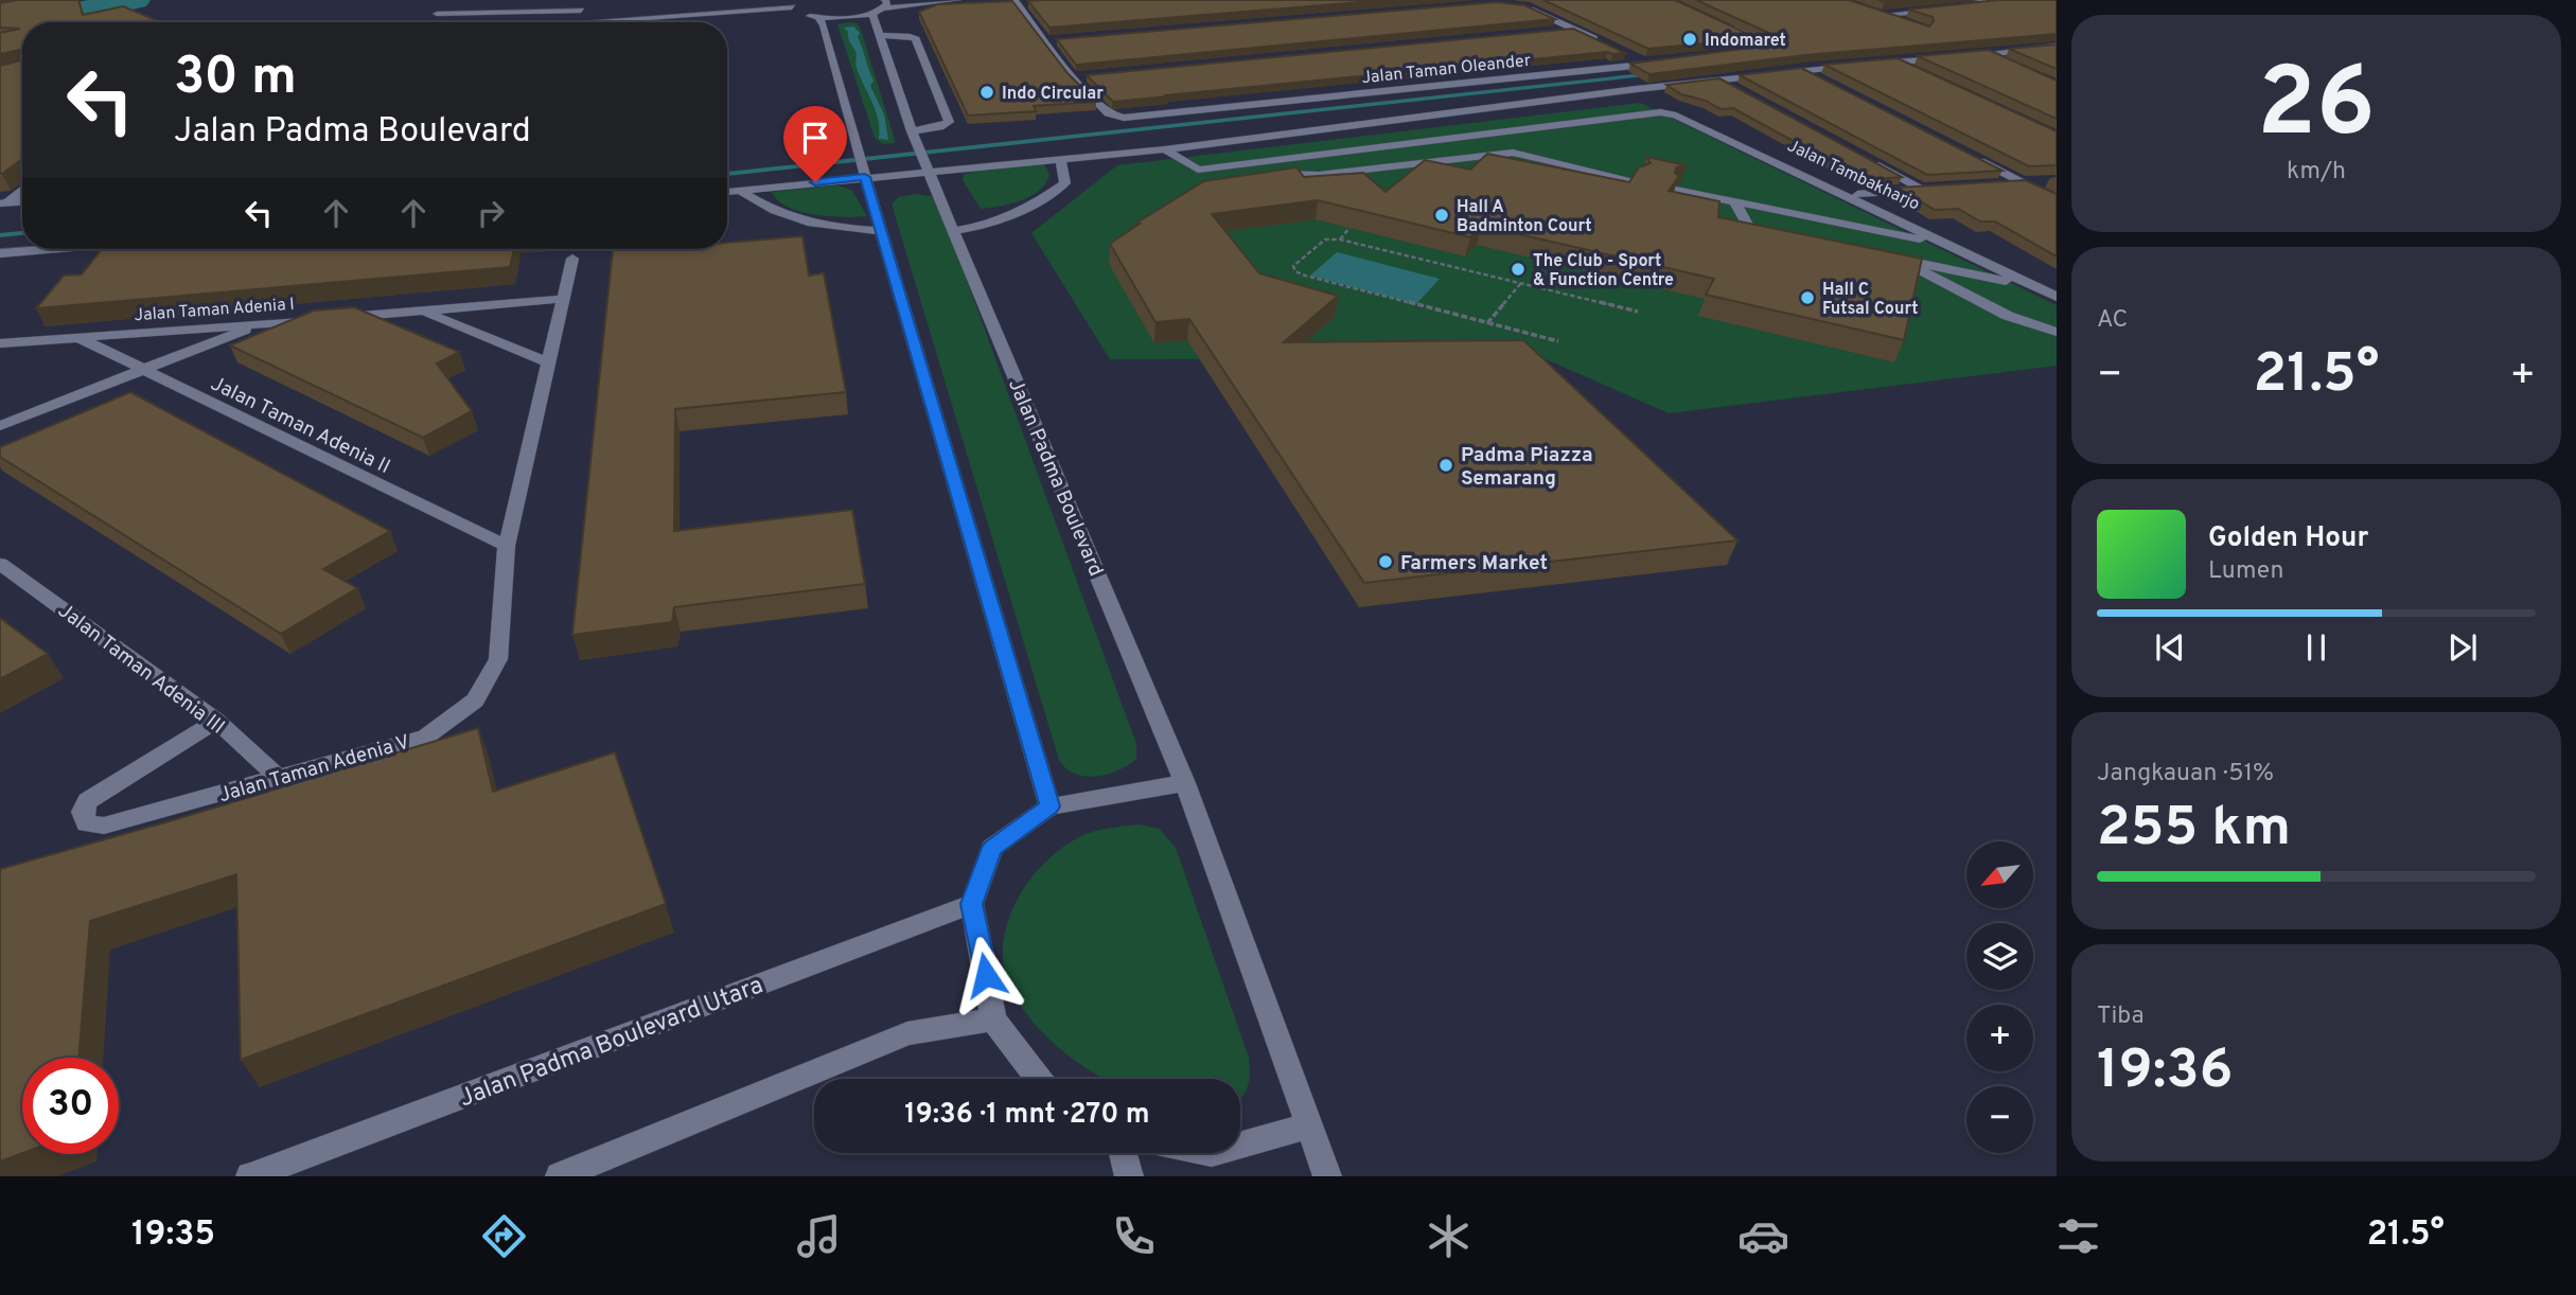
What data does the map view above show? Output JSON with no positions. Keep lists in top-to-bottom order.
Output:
{
  "streets": {
    "street": [
      "Jalan Taman Oleander",
      "Jalan Tambakharjo",
      "Jalan Taman Adenia I",
      "Jalan Taman Adenia II",
      "Jalan Padma Boulevard",
      "Jalan Taman Adenia III",
      "Jalan Taman Adenia V",
      "Jalan Padma Boulevard Utara"
    ]
  },
  "crossings": [
    ["Jalan Taman Adenia I", "Jalan Taman Adenia II"],
    ["Jalan Taman Adenia I", "Jalan Taman Adenia V"],
    ["Jalan Taman Adenia II", "Jalan Taman Adenia V"],
    ["Jalan Taman Adenia III", "Jalan Taman Adenia V"]
  ],
  "places": [
    "Indomaret",
    "Indo Circular",
    "Hall A Badminton Court",
    "The Club - Sport & Function Centre",
    "Hall C Futsal Court",
    "Padma Piazza Semarang",
    "Farmers Market"
  ],
  "north": "bottom left",
  "page": {
    "tile": [
      ["26", "km/h"],
      "AC",
      ["Jangkauan · 51%", "255 km"],
      ["Tiba", "19:36"]
    ],
    "turn": ["30 m", "Jalan Padma Boulevard"],
    "heat": ["−", "21.5°", "+"],
    "song": ["Golden Hour", "Lumen"],
    "map_buttons": ["+", "−"],
    "limit": "30",
    "trip": "19:36 · 1 mnt · 270 m",
    "tabs": ["19:35", "21.5°"]
  }
}
